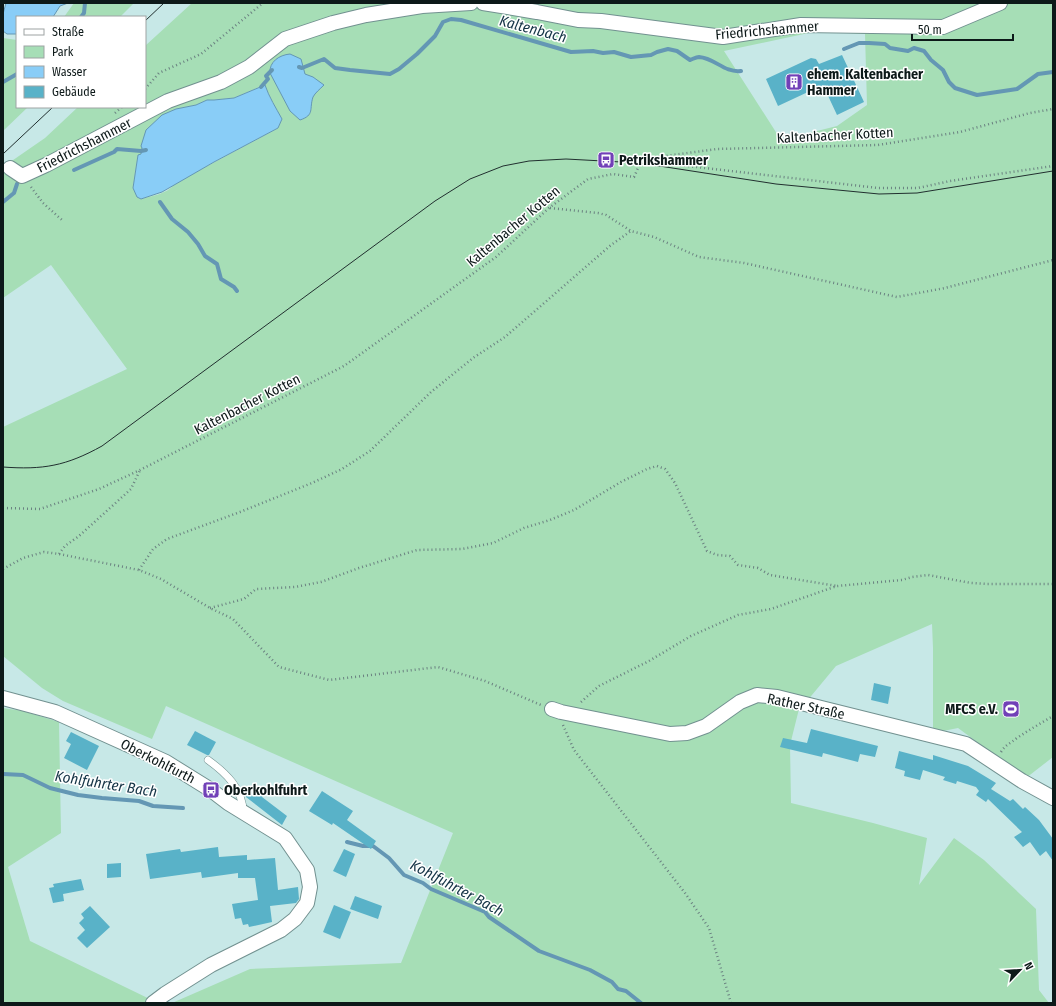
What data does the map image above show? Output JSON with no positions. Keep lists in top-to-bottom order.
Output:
{
  "streets": {
    "street": ["Friedrichshammer", "Rather Straße", "Oberkohlfurth"],
    "path": ["Kaltenbacher Kotten"]
  },
  "water": ["Kaltenbach", "Kohlfuhrter Bach"],
  "places": {
    "building": ["ehem. Kaltenbacher Hammer"],
    "bus stop": ["Petrikshammer", "Oberkohlfuhrt"],
    "sports": ["MFCS e.V."]
  },
  "legend": [
    "Straße",
    "Park",
    "Wasser",
    "Gebäude"
  ],
  "scale_bar": "50 m",
  "north": "top right"
}
